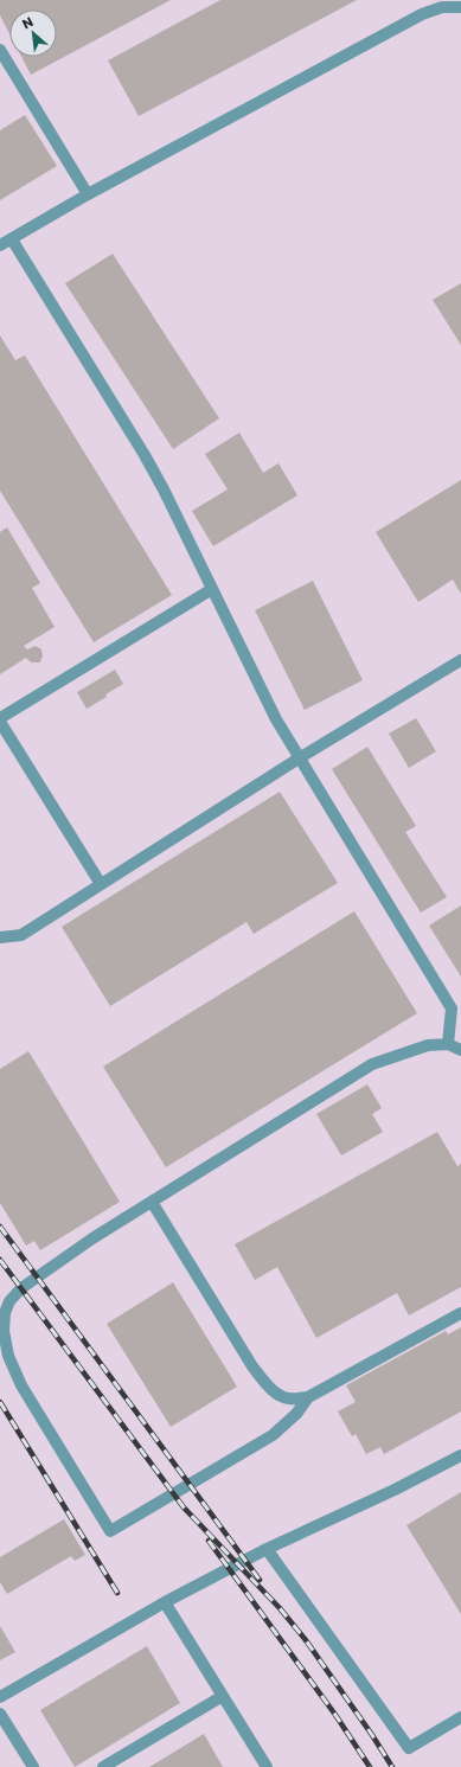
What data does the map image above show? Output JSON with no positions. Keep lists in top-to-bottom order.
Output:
{
  "north": "top left"
}
